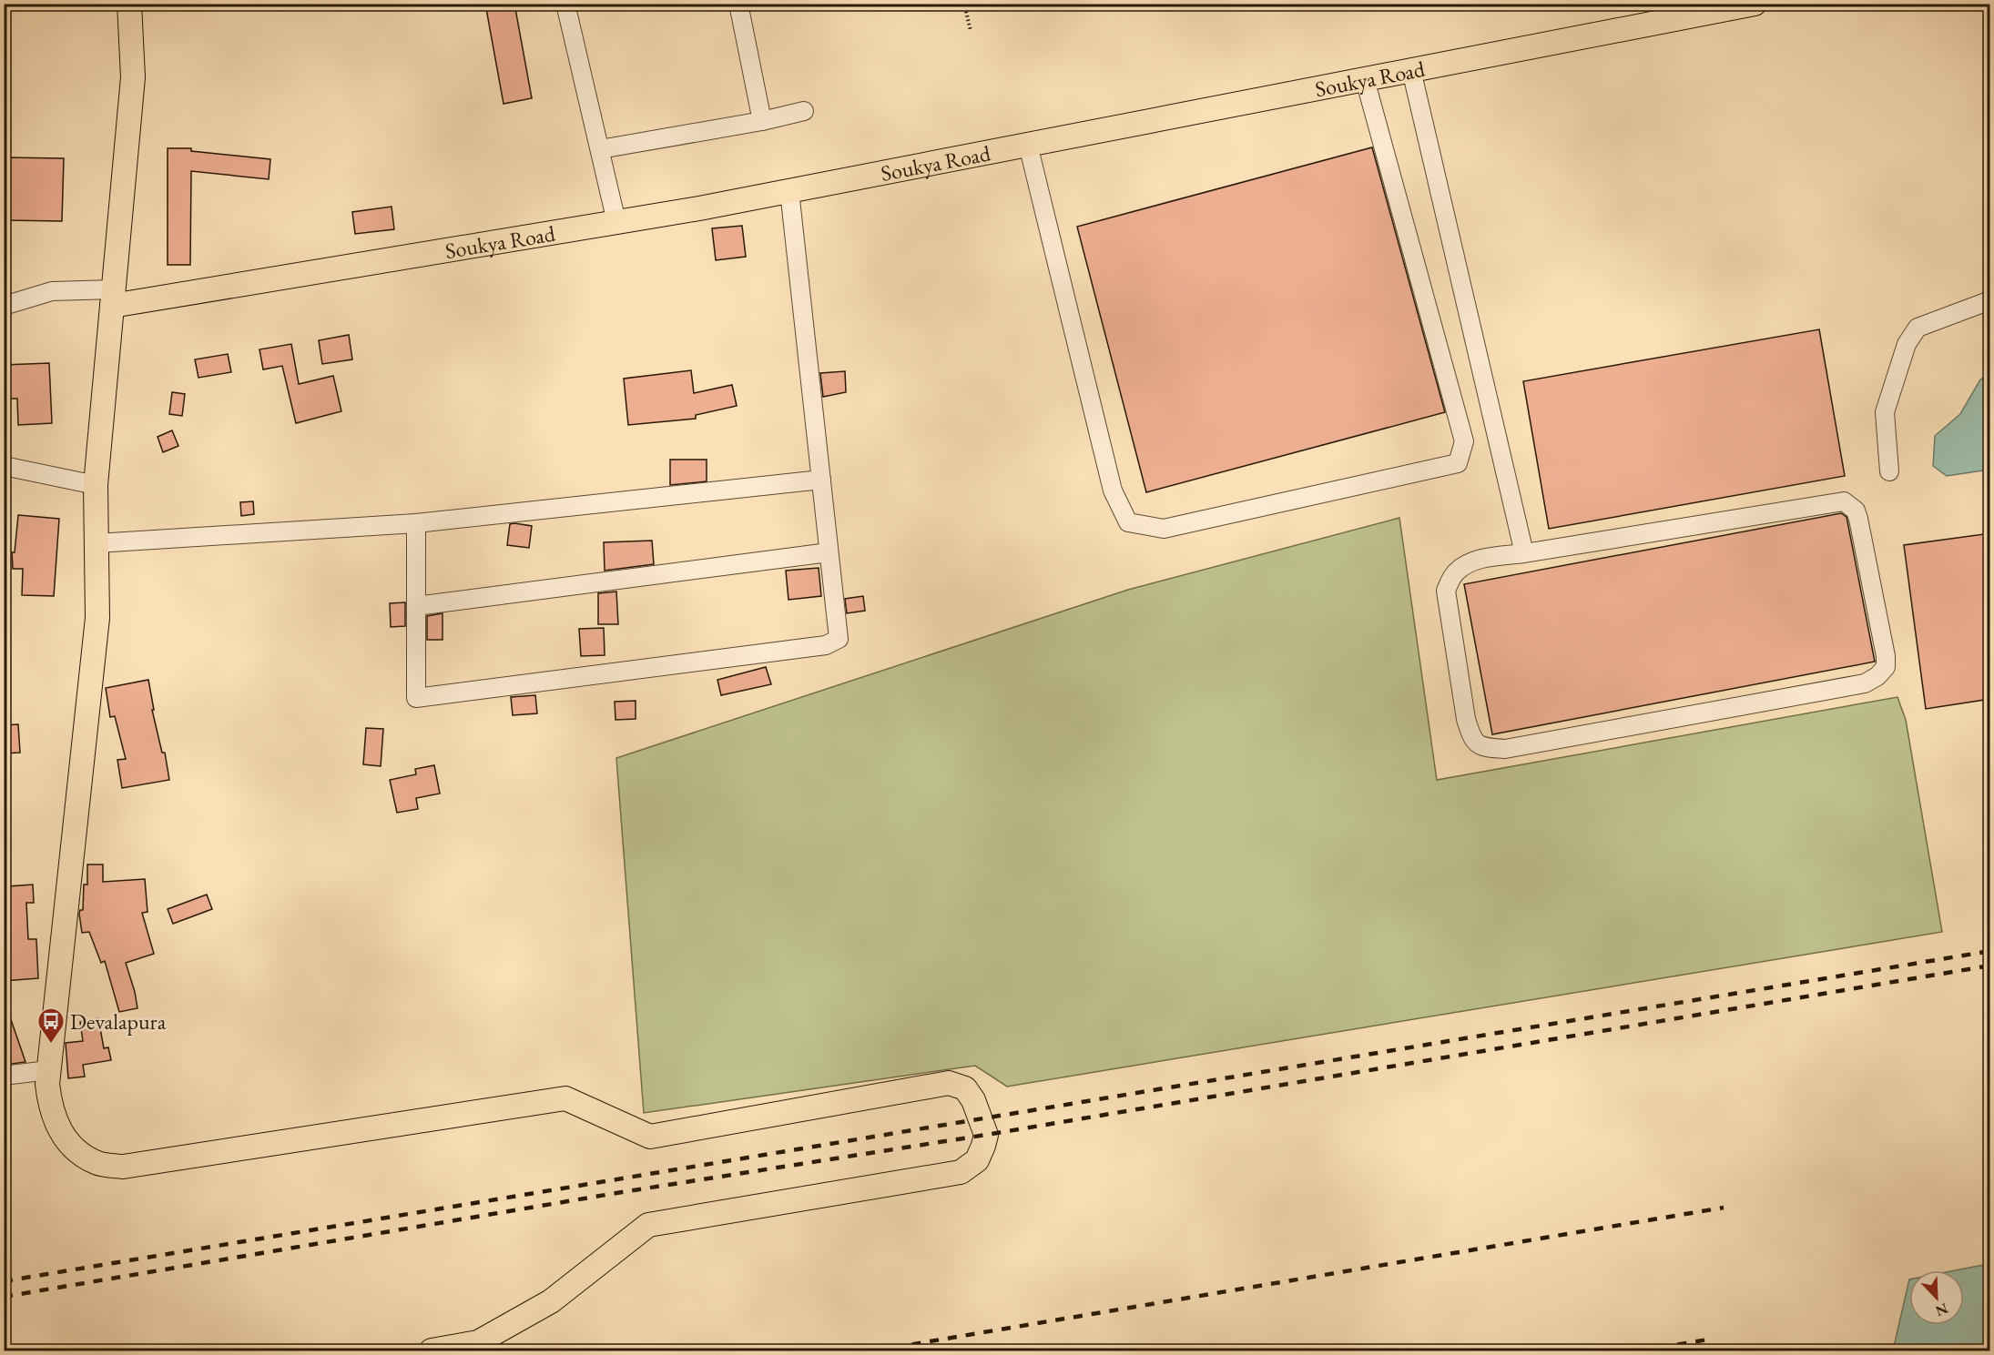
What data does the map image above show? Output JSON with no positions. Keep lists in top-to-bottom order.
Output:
{
  "streets": {
    "main road": ["Soukya Road"]
  },
  "places": {
    "bus stop": ["Devalapura"]
  },
  "north": "bottom right"
}
